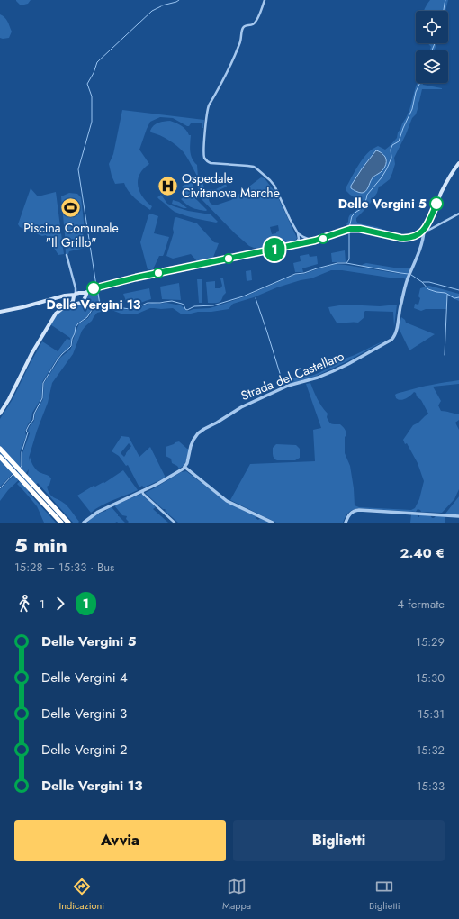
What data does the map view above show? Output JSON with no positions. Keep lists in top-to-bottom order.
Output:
{
  "streets": {
    "street": ["Strada del Castellaro"]
  },
  "places": {
    "hospital": ["Ospedale Civitanova Marche"],
    "other": ["Delle Vergini 5", "Delle Vergini 13"],
    "sports": ["Piscina Comunale \"Il Grillo\""]
  },
  "lines": ["bus line 1"],
  "page": {
    "on_map": "1",
    "heading": ["5 min", "15:28 – 15:33 · Bus", "2.40 €"],
    "legs": ["1", "1", "4 fermate"],
    "list": [
      {
        "name": "Delle Vergini 5",
        "value": "15:29"
      },
      {
        "name": "Delle Vergini 4",
        "value": "15:30"
      },
      {
        "name": "Delle Vergini 3",
        "value": "15:31"
      },
      {
        "name": "Delle Vergini 2",
        "value": "15:32"
      },
      {
        "name": "Delle Vergini 13",
        "value": "15:33"
      }
    ],
    "buttons": ["Avvia", "Biglietti"],
    "tabs": ["Indicazioni", "Mappa", "Biglietti"]
  }
}
